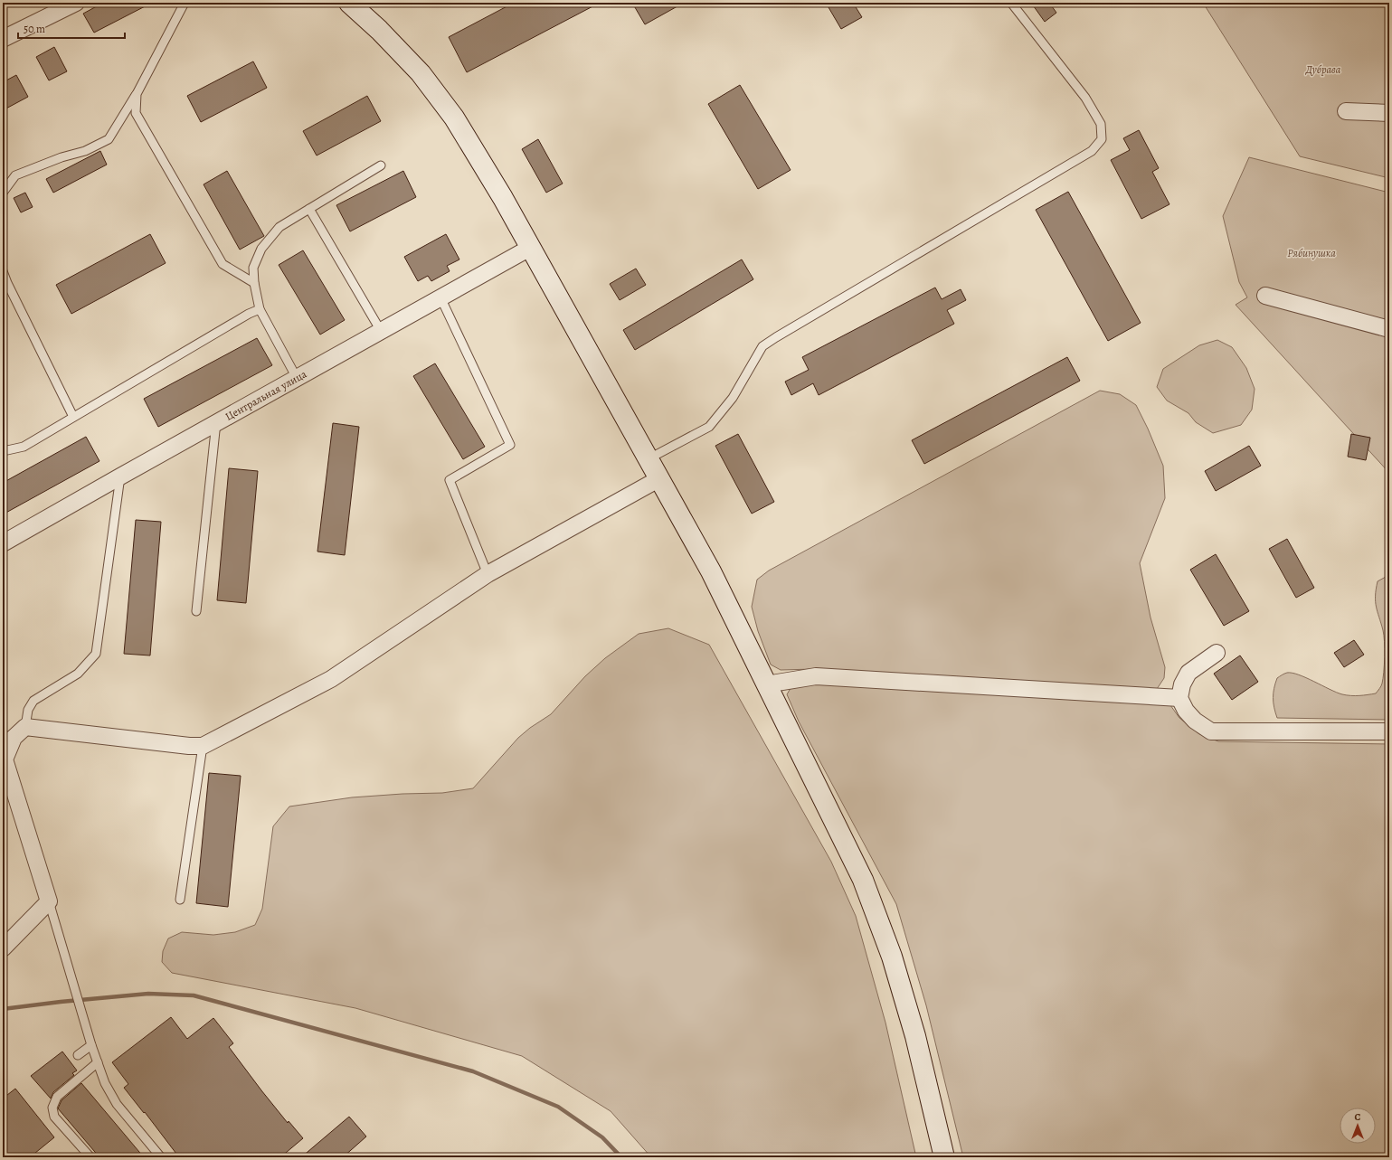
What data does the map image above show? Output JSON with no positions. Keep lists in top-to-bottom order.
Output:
{
  "streets": {
    "street": ["Центральная улица"]
  },
  "parks": ["Дубрава", "Рябинушка"],
  "scale_bar": "50 m",
  "north": "top"
}
